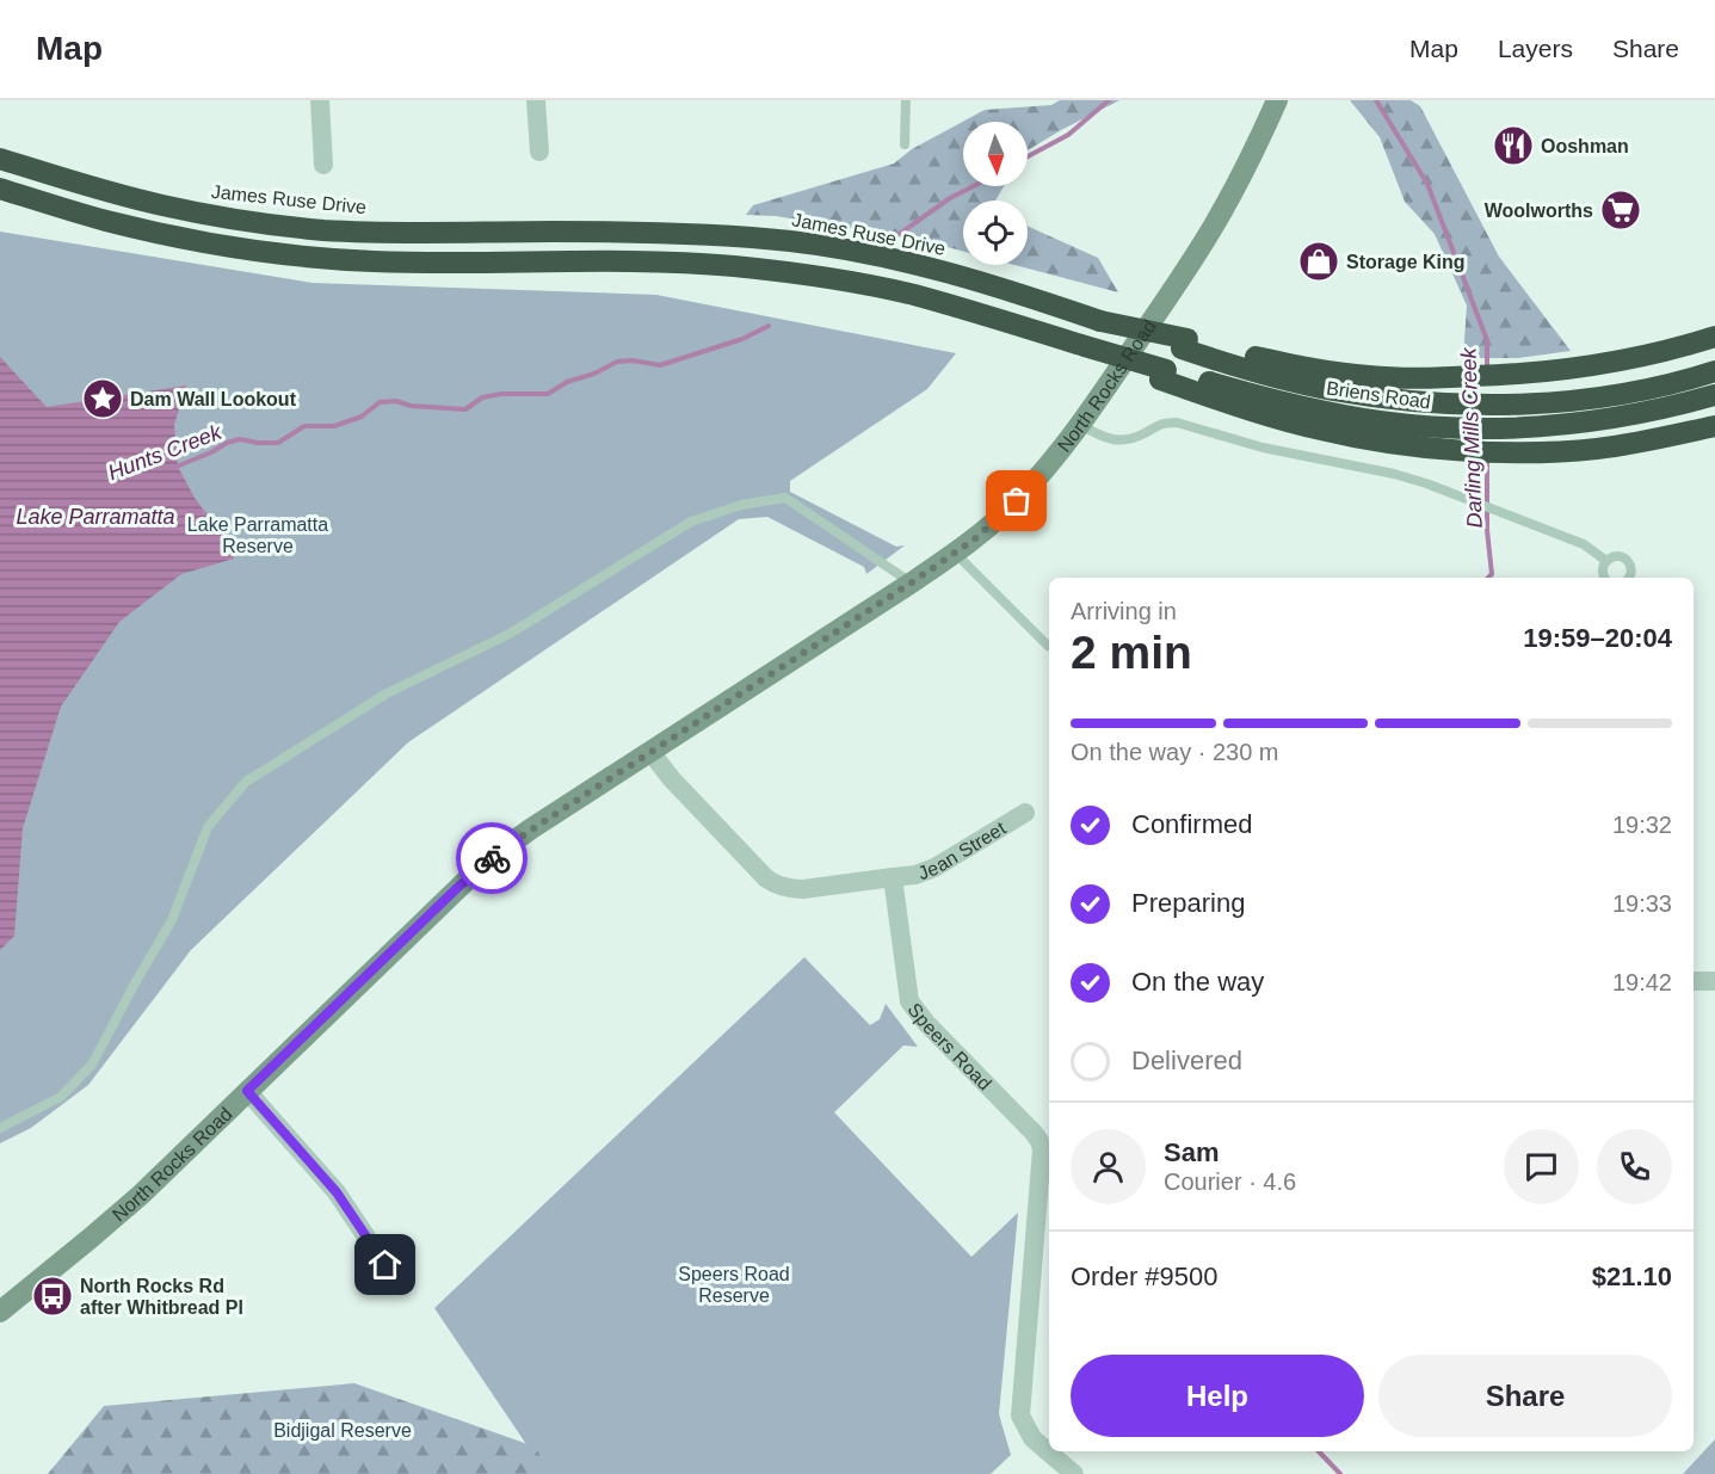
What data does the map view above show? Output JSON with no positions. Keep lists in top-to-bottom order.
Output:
{
  "streets": {
    "highway": ["James Ruse Drive", "Briens Road"],
    "main road": ["North Rocks Road"],
    "street": ["Jean Street", "Speers Road"]
  },
  "crossings": [
    ["Jean Street", "Speers Road"]
  ],
  "water": ["Darling Mills Creek", "Hunts Creek", "Lake Parramatta"],
  "parks": ["Lake Parramatta Reserve", "Speers Road Reserve", "Bidjigal Reserve"],
  "places": {
    "restaurant": ["Ooshman"],
    "supermarket": ["Woolworths"],
    "shop": ["Storage King"],
    "place": ["Dam Wall Lookout"],
    "bus stop": ["North Rocks Rd after Whitbread Pl"]
  },
  "north": "bottom",
  "page": {
    "header": "Map",
    "nav": ["Map", "Layers", "Share"],
    "heading": ["2 min", "Arriving in", "19:59–20:04"],
    "panel": [
      "Sam",
      "Courier · 4.6",
      "Order #9500",
      "$21.10"
    ],
    "bar": "On the way · 230 m",
    "list": [
      ["Confirmed", "19:32"],
      ["Preparing", "19:33"],
      ["On the way", "19:42"],
      "Delivered"
    ],
    "buttons": ["Help", "Share"]
  }
}
